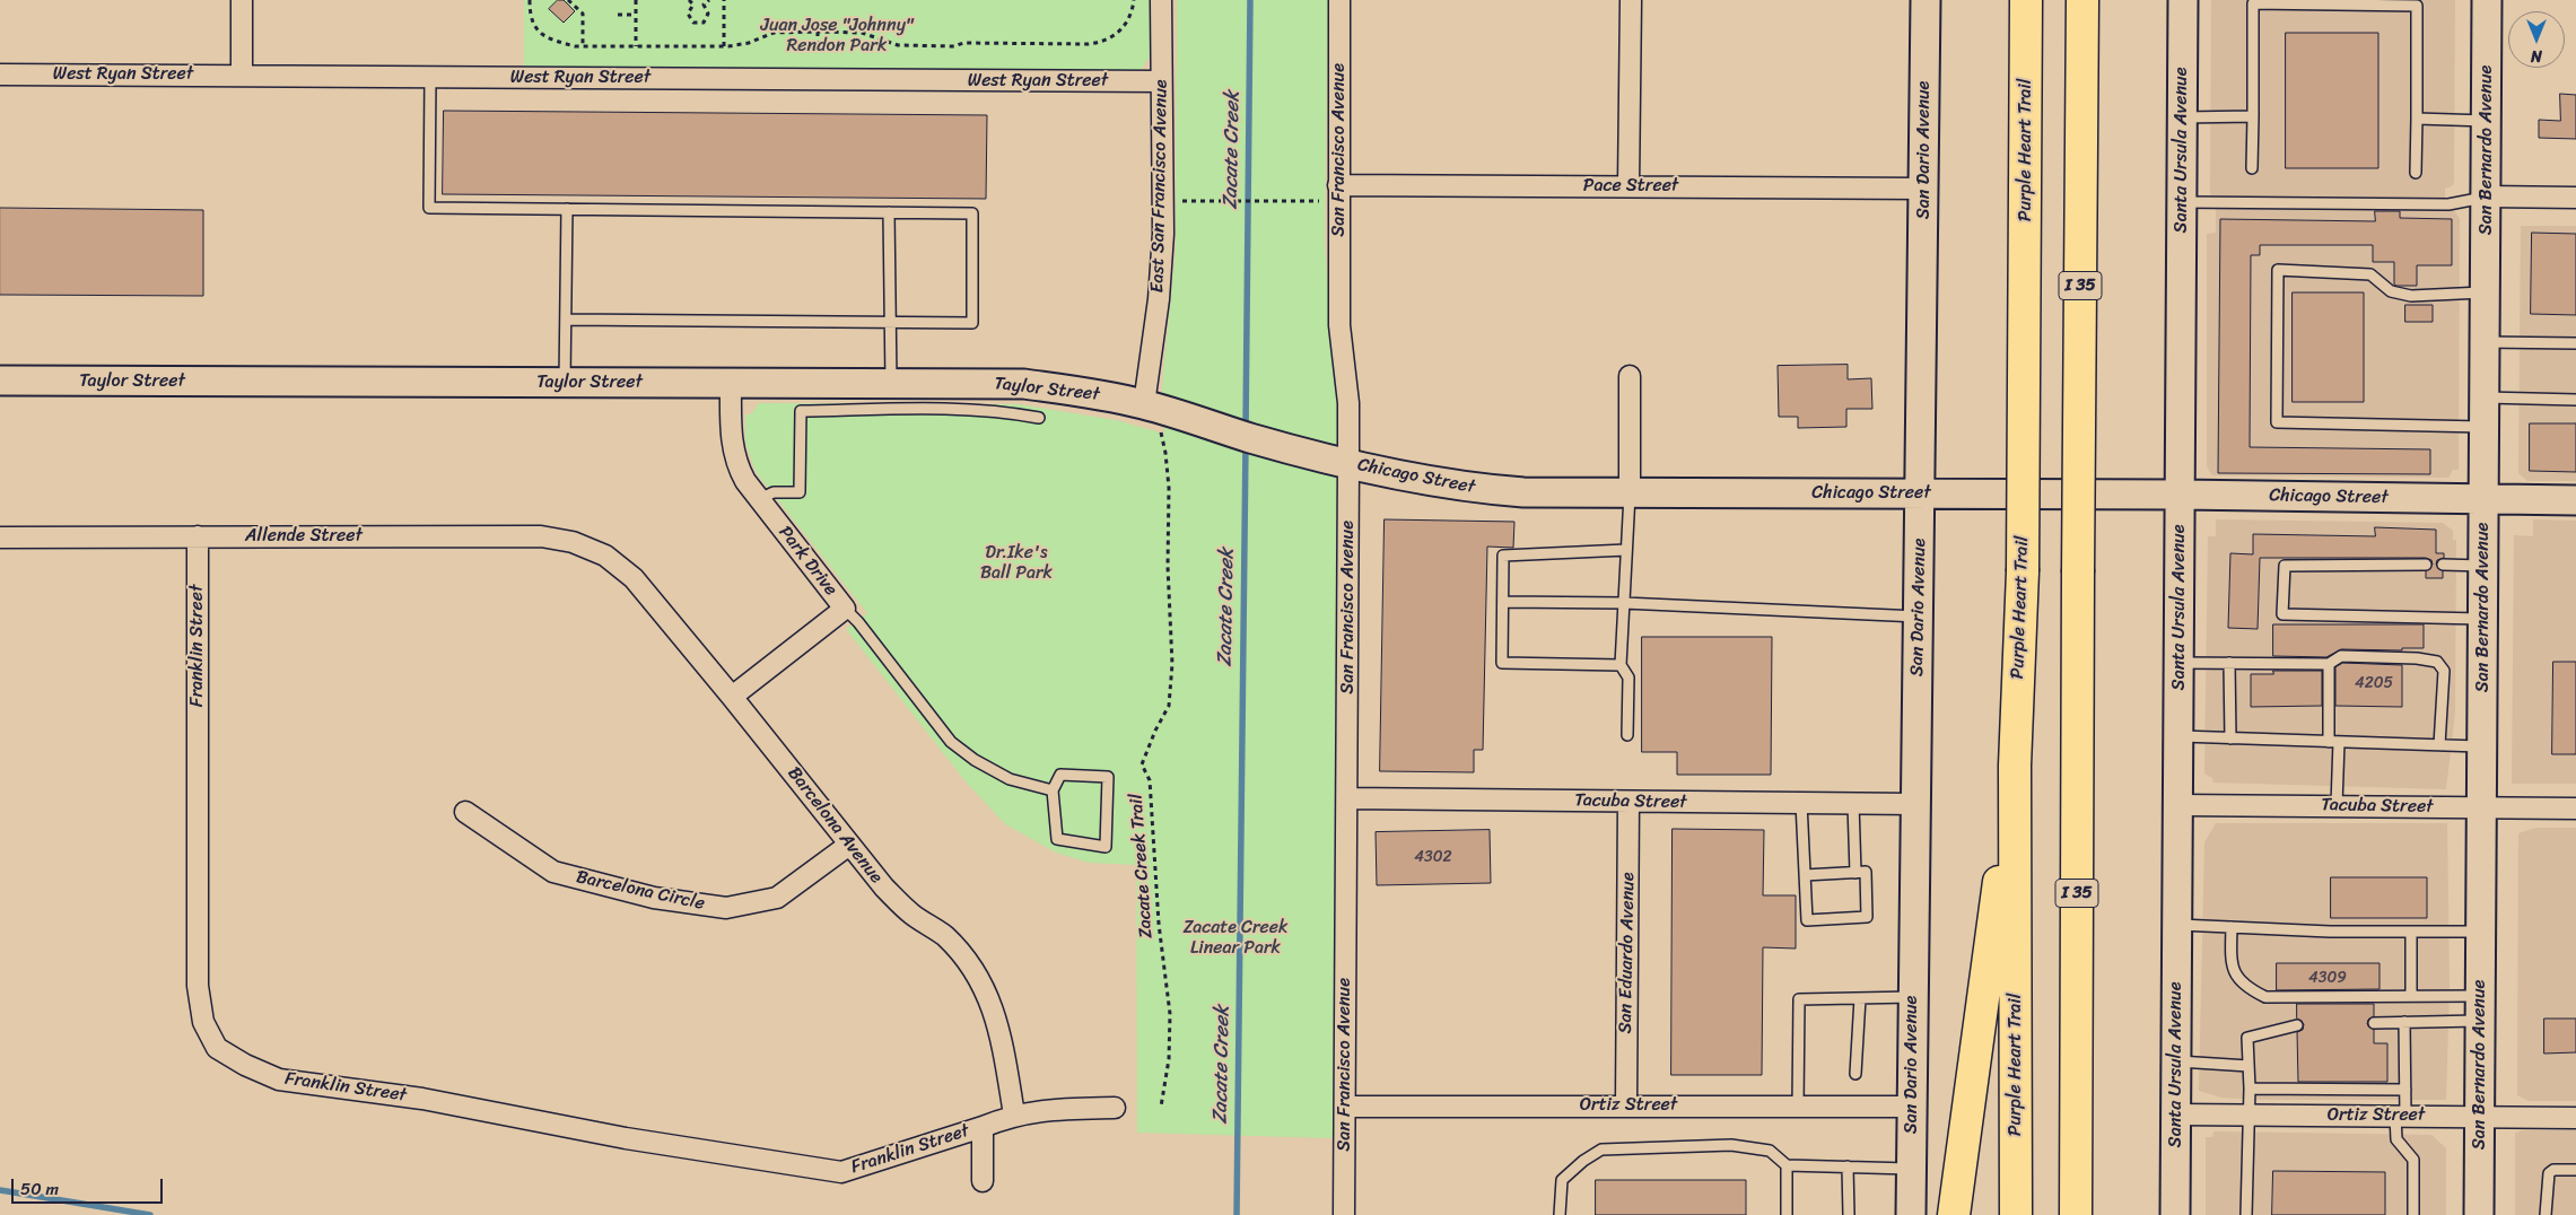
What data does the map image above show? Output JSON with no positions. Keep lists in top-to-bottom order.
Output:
{
  "streets": {
    "highway": ["Purple Heart Trail", "I 35"],
    "main road": [
      "San Dario Avenue",
      "Santa Ursula Avenue",
      "San Bernardo Avenue",
      "Taylor Street",
      "Chicago Street"
    ],
    "street": [
      "West Ryan Street",
      "San Francisco Avenue",
      "East San Francisco Avenue",
      "Pace Street",
      "Allende Street",
      "Park Drive",
      "Franklin Street",
      "Tacuba Street",
      "Barcelona Avenue",
      "Barcelona Circle",
      "San Eduardo Avenue",
      "Ortiz Street"
    ],
    "path": ["Zacate Creek Trail"]
  },
  "crossings": [
    ["West Ryan Street", "East San Francisco Avenue"],
    ["San Francisco Avenue", "Pace Street"],
    ["San Francisco Avenue", "Chicago Street"],
    ["San Francisco Avenue", "Tacuba Street"],
    ["San Francisco Avenue", "Ortiz Street"],
    ["San Dario Avenue", "Pace Street"],
    ["San Dario Avenue", "Chicago Street"],
    ["San Dario Avenue", "Tacuba Street"],
    ["San Dario Avenue", "Ortiz Street"],
    ["Santa Ursula Avenue", "Chicago Street"],
    ["Santa Ursula Avenue", "Tacuba Street"],
    ["Santa Ursula Avenue", "Ortiz Street"],
    ["San Bernardo Avenue", "Chicago Street"],
    ["San Bernardo Avenue", "Tacuba Street"],
    ["San Bernardo Avenue", "Ortiz Street"],
    ["East San Francisco Avenue", "Taylor Street"],
    ["Taylor Street", "Chicago Street"],
    ["Taylor Street", "Park Drive"],
    ["Taylor Street", "Zacate Creek Trail"],
    ["Chicago Street", "Zacate Creek Trail"],
    ["Allende Street", "Franklin Street"],
    ["Allende Street", "Barcelona Avenue"],
    ["Park Drive", "Barcelona Avenue"],
    ["Franklin Street", "Barcelona Avenue"],
    ["Tacuba Street", "San Eduardo Avenue"],
    ["Barcelona Avenue", "Barcelona Circle"],
    ["San Eduardo Avenue", "Ortiz Street"]
  ],
  "water": ["Zacate Creek"],
  "parks": ["Juan Jose \"Johnny\" Rendon Park", "Dr.Ike's Ball Park", "Zacate Creek Linear Park"],
  "house_numbers": ["4205", "4302", "4309"],
  "scale_bar": "50 m",
  "north": "bottom"
}
